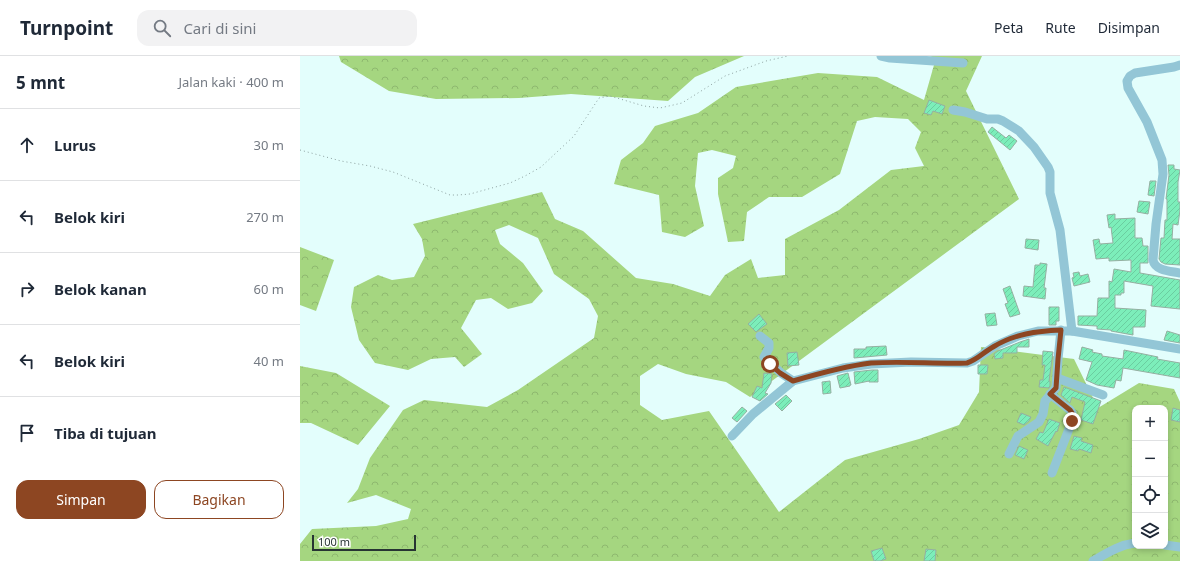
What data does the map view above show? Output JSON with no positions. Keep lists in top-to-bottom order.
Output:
{
  "scale_bar": "100 m",
  "page": {
    "header": "Turnpoint",
    "search": "Cari di sini",
    "nav": ["Peta", "Rute", "Disimpan"],
    "heading": ["5 mnt", "Jalan kaki · 400 m"],
    "list": [
      ["Lurus", "30 m"],
      ["Belok kiri", "270 m"],
      ["Belok kanan", "60 m"],
      ["Belok kiri", "40 m"],
      "Tiba di tujuan"
    ],
    "map_buttons": ["+", "−"],
    "buttons": ["Simpan", "Bagikan"],
    "scale": "100 m"
  }
}
